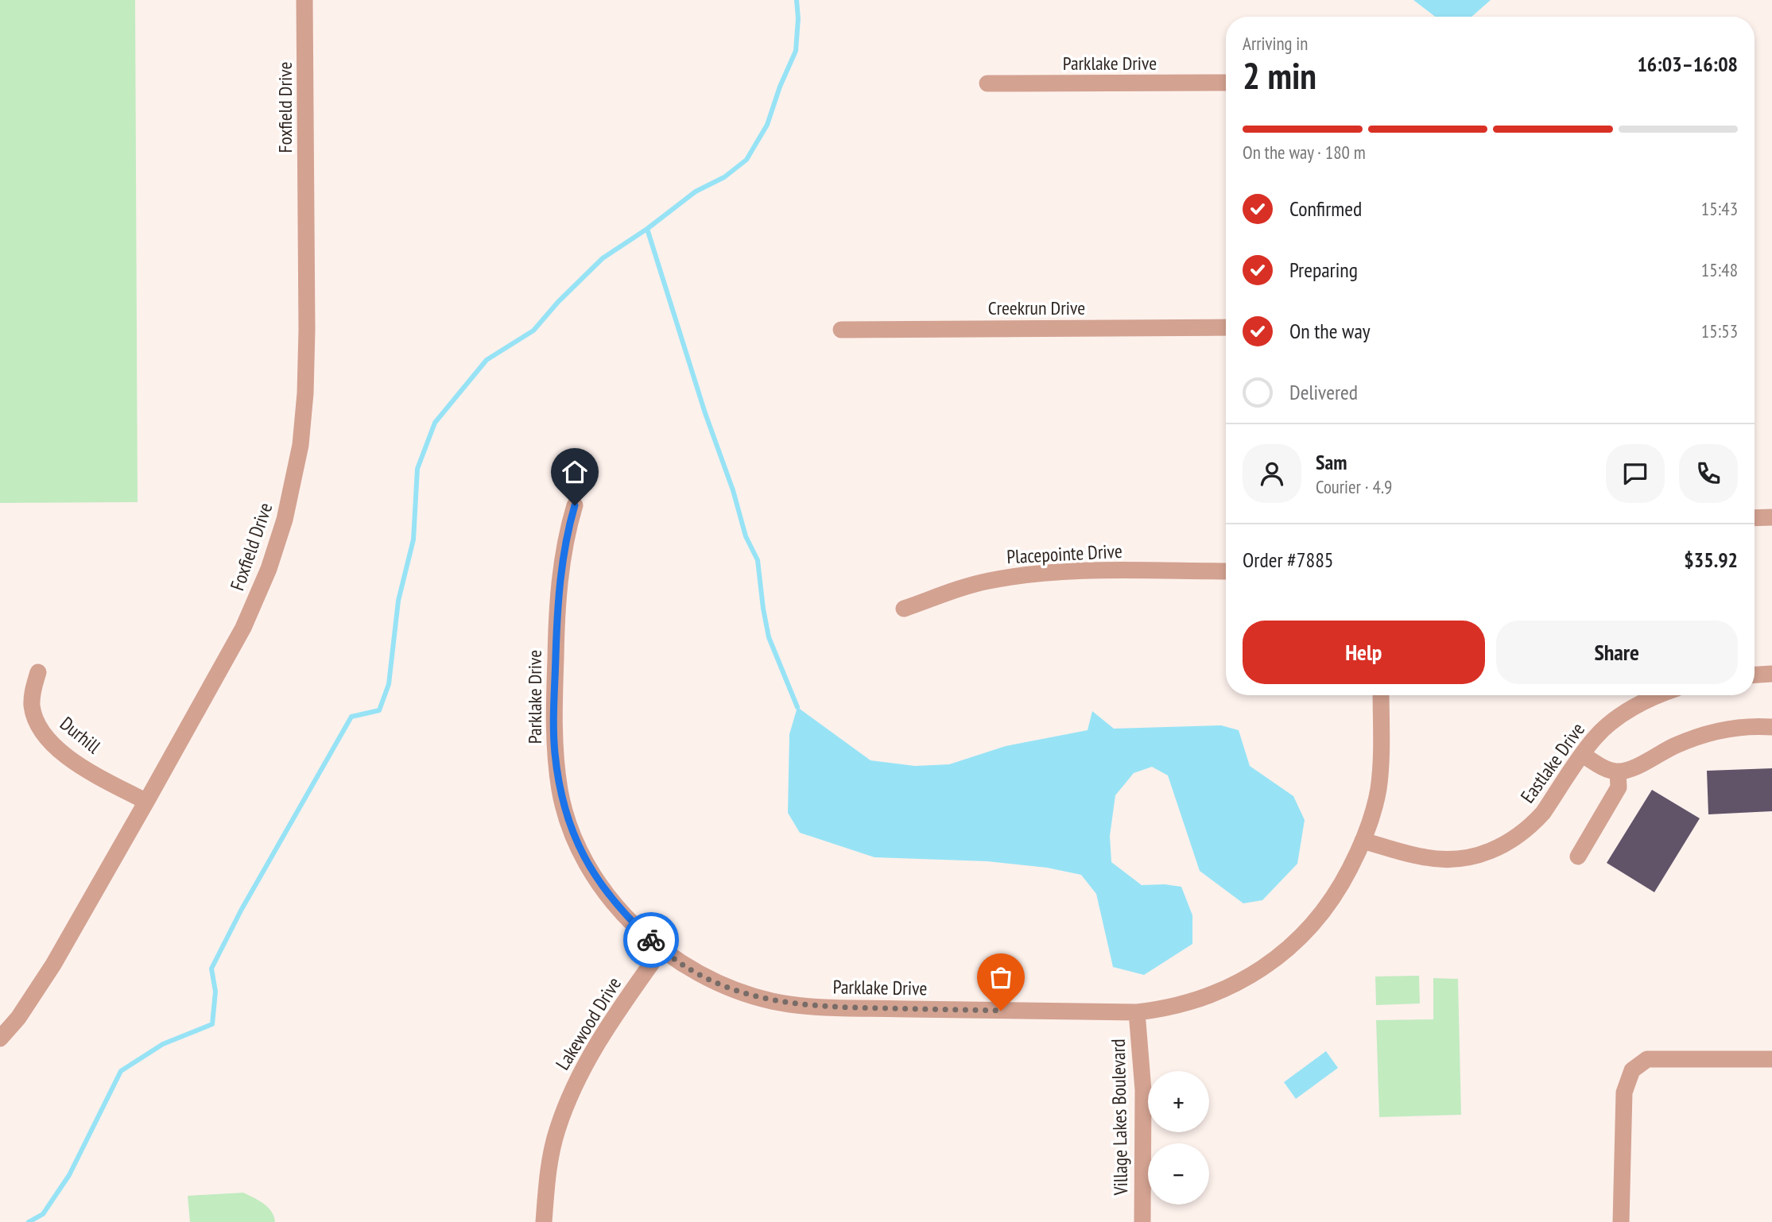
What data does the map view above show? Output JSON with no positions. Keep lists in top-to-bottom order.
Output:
{
  "streets": {
    "street": [
      "Parklake Drive",
      "Foxfield Drive",
      "Creekrun Drive",
      "Placepointe Drive",
      "Durhill",
      "Eastlake Drive",
      "Lakewood Drive",
      "Village Lakes Boulevard"
    ]
  },
  "crossings": [
    ["Parklake Drive", "Eastlake Drive"],
    ["Parklake Drive", "Lakewood Drive"],
    ["Parklake Drive", "Village Lakes Boulevard"],
    ["Foxfield Drive", "Durhill"]
  ],
  "page": {
    "heading": ["2 min", "Arriving in", "16:03–16:08"],
    "panel": [
      "Sam",
      "Courier · 4.9",
      "Order #7885",
      "$35.92"
    ],
    "bar": "On the way · 180 m",
    "list": [
      ["Confirmed", "15:43"],
      ["Preparing", "15:48"],
      ["On the way", "15:53"],
      "Delivered"
    ],
    "buttons": ["Help", "Share"],
    "map_buttons": ["+", "−"]
  }
}
